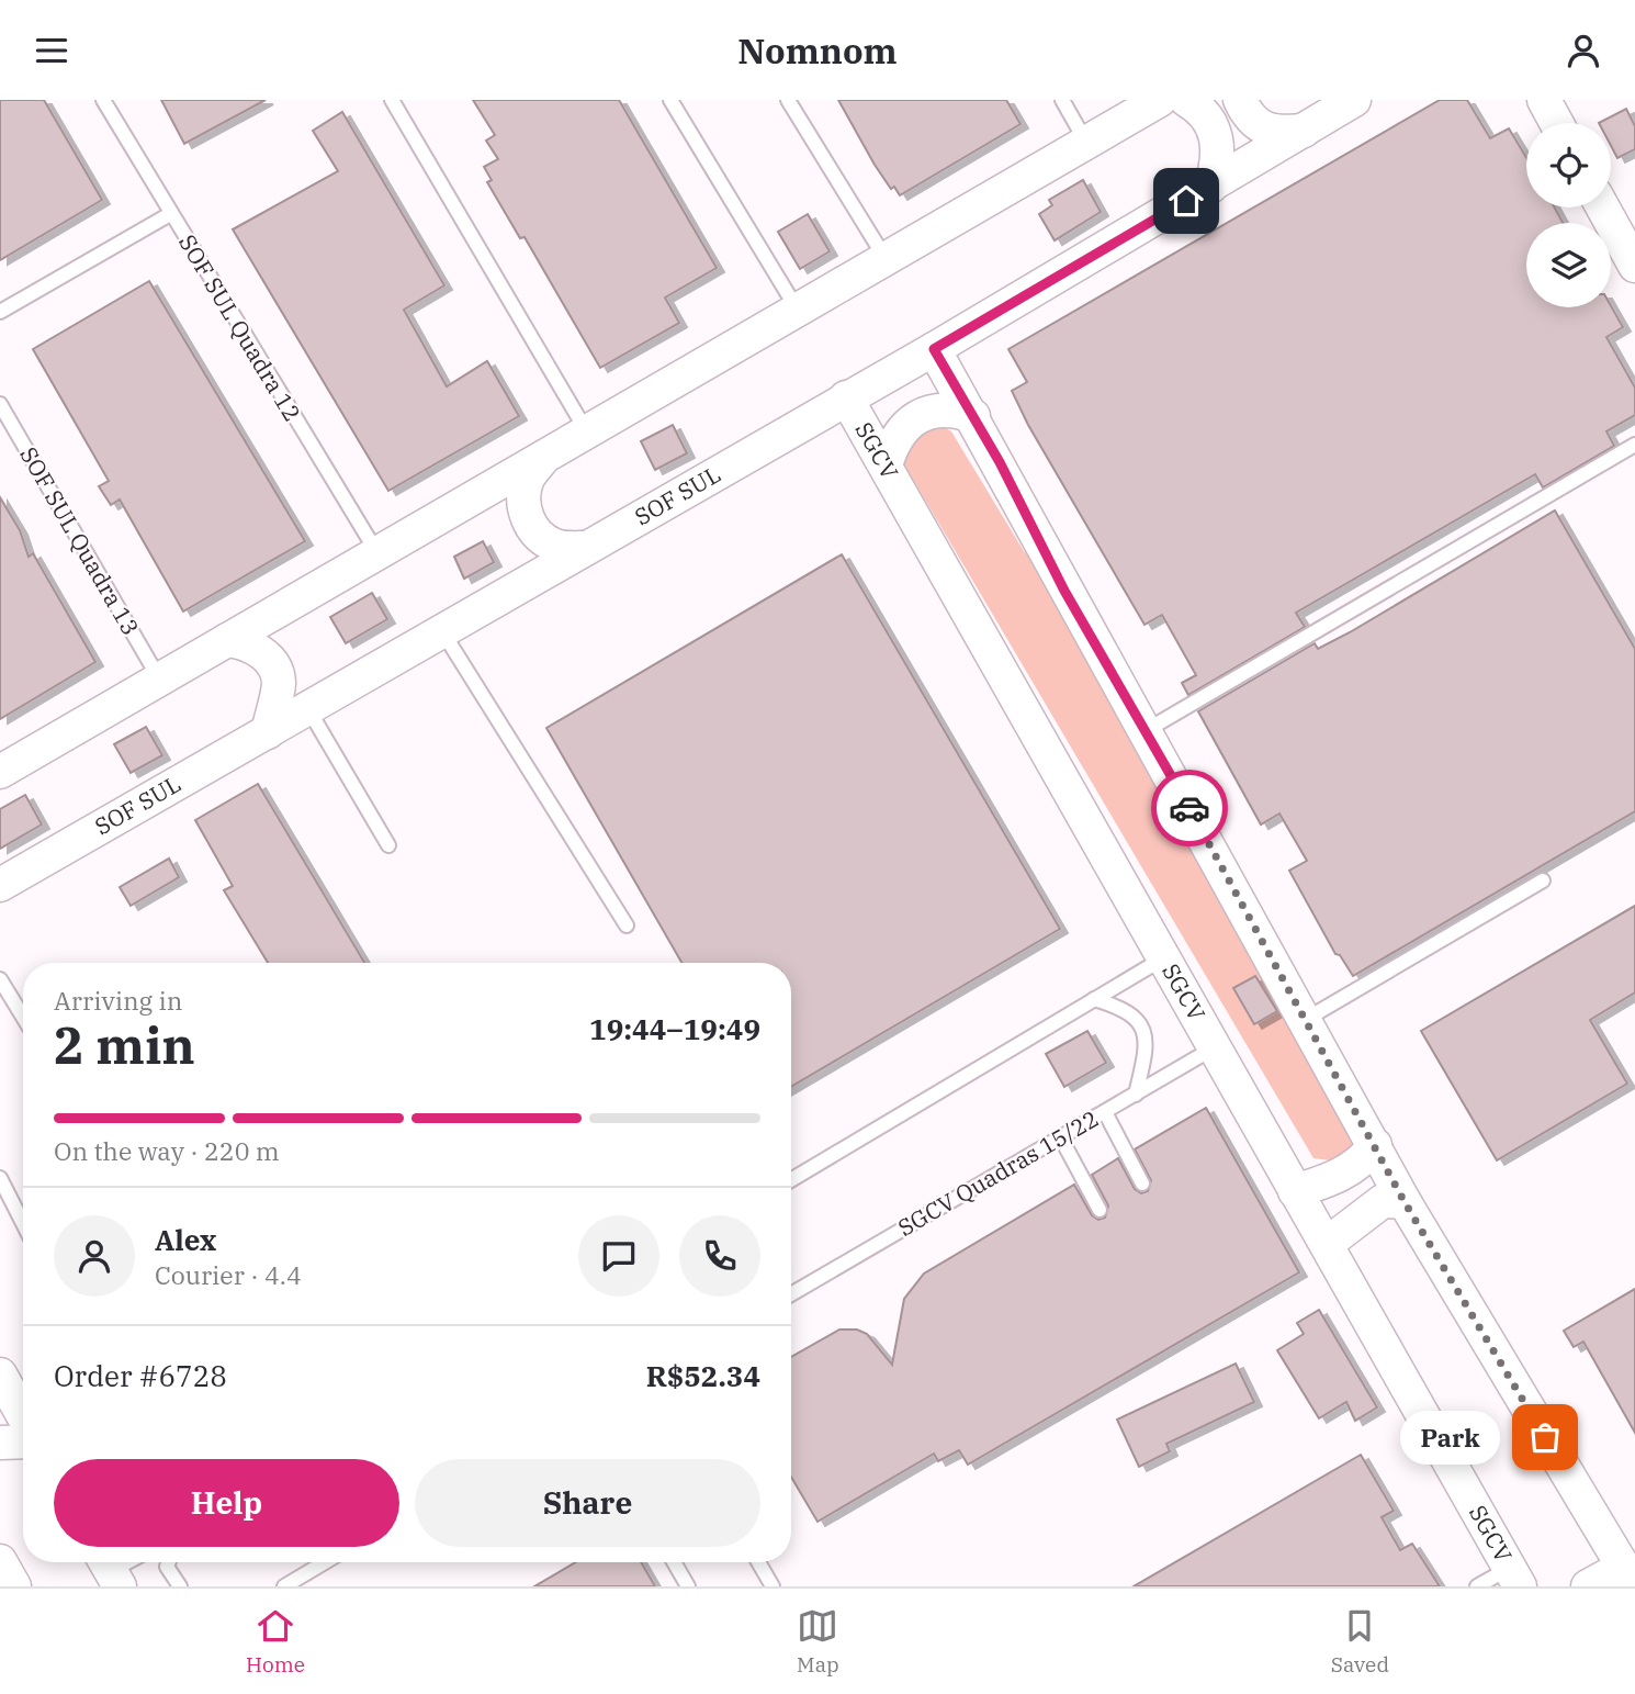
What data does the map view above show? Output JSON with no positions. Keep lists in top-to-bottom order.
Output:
{
  "streets": {
    "street": ["SGCV", "SOF SUL"],
    "lane": ["SOF SUL Quadra 12", "SOF SUL Quadra 13", "SGCV Quadras 15/22"]
  },
  "crossings": [
    ["SGCV", "SOF SUL"],
    ["SGCV", "SGCV Quadras 15/22"]
  ],
  "places": ["Park"],
  "page": {
    "header": "Nomnom",
    "heading": ["2 min", "Arriving in", "19:44–19:49"],
    "panel": [
      "Alex",
      "Courier · 4.4",
      "Order #6728",
      "R$52.34"
    ],
    "bar": "On the way · 220 m",
    "bubble": "Park",
    "buttons": ["Help", "Share"],
    "tabs": ["Home", "Map", "Saved"]
  }
}
